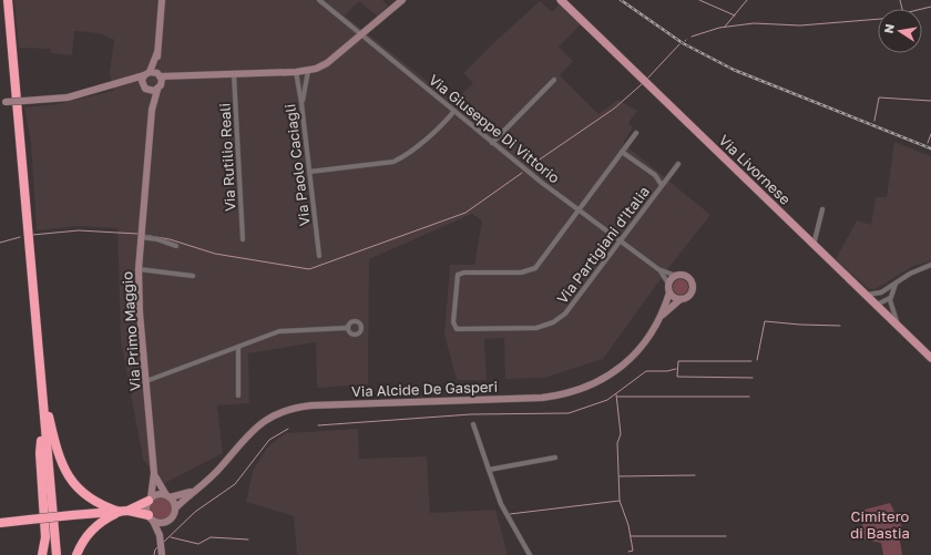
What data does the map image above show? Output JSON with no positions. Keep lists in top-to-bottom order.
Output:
{
  "streets": {
    "main road": ["Via Livornese"],
    "street": [
      "Via Giuseppe Di Vittorio",
      "Via Rutilio Reali",
      "Via Paolo Caciagli",
      "Via Partigiani d'Italia",
      "Via Primo Maggio",
      "Via Alcide De Gasperi"
    ]
  },
  "crossings": [
    ["Via Giuseppe Di Vittorio", "Via Partigiani d'Italia"],
    ["Via Giuseppe Di Vittorio", "Via Alcide De Gasperi"],
    ["Via Primo Maggio", "Via Alcide De Gasperi"]
  ],
  "parks": ["Cimitero di Bastia"],
  "north": "left"
}
